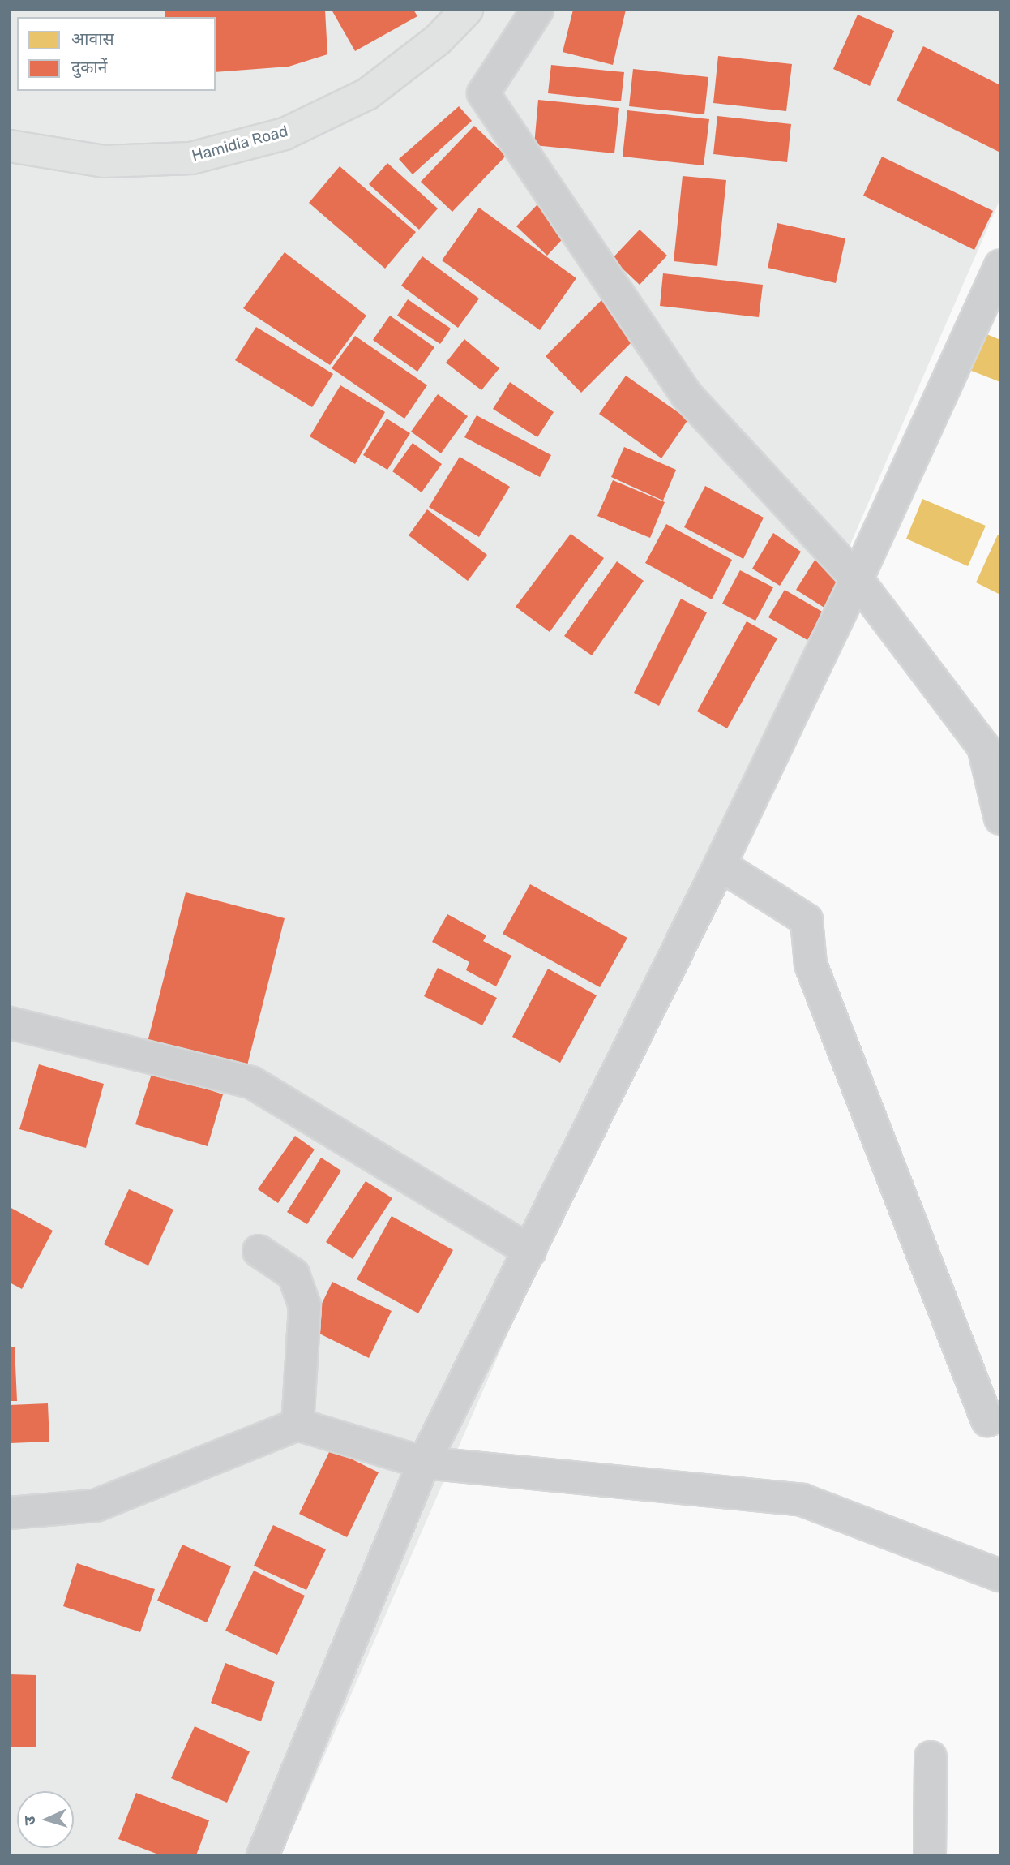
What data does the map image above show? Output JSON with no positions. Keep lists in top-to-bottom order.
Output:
{
  "streets": {
    "main road": ["Hamidia Road"]
  },
  "legend": ["आवास", "दुकानें"],
  "north": "left"
}
